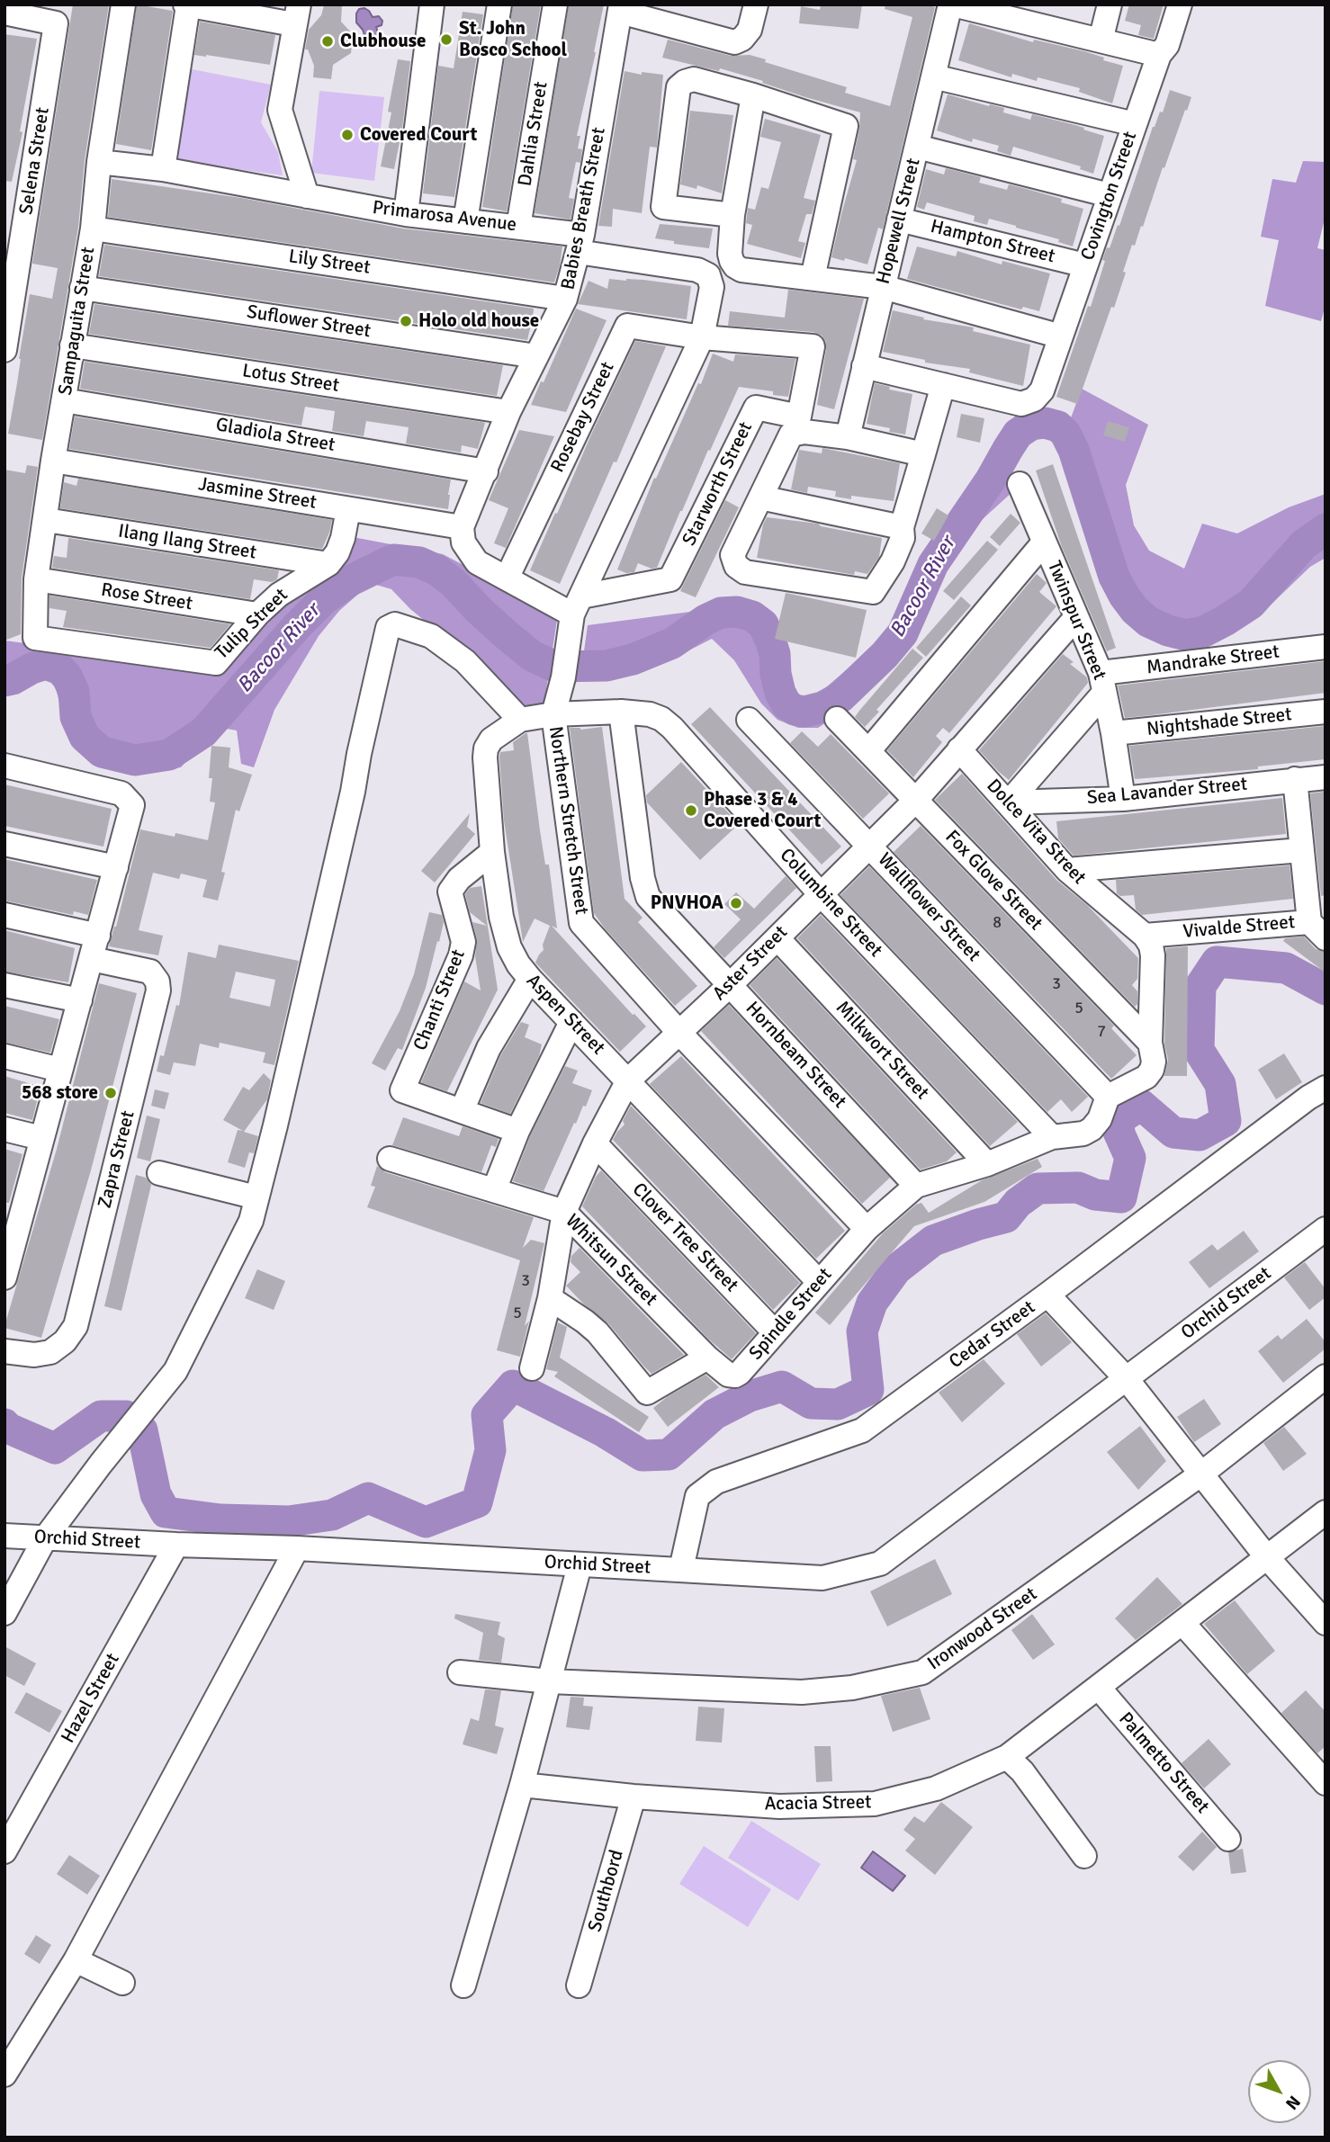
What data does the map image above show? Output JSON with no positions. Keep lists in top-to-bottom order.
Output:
{
  "streets": {
    "street": [
      "Dahlia Street",
      "Selena Street",
      "Covington Street",
      "Babies Breath Street",
      "Primarosa Avenue",
      "Hopewell Street",
      "Hampton Street",
      "Lily Street",
      "Sampaguita Street",
      "Suflower Street",
      "Lotus Street",
      "Rosebay Street",
      "Gladiola Street",
      "Starworth Street",
      "Jasmine Street",
      "Ilang Ilang Street",
      "Rose Street",
      "Twinspur Street",
      "Tulip Street",
      "Mandrake Street",
      "Nightshade Street",
      "Sea Lavander Street",
      "Northern Stretch Street",
      "Dolce Vita Street",
      "Fox Glove Street",
      "Columbine Street",
      "Wallflower Street",
      "Vivalde Street",
      "Aster Street",
      "Chanti Street",
      "Aspen Street",
      "Milkwort Street",
      "Hornbeam Street",
      "Zapra Street",
      "Clover Tree Street",
      "Whitsun Street",
      "Orchid Street",
      "Spindle Street",
      "Cedar Street",
      "Ironwood Street",
      "Hazel Street",
      "Palmetto Street",
      "Acacia Street",
      "Southbord"
    ]
  },
  "crossings": [
    ["Dahlia Street", "Primarosa Avenue"],
    ["Covington Street", "Hampton Street"],
    ["Babies Breath Street", "Primarosa Avenue"],
    ["Babies Breath Street", "Lily Street"],
    ["Babies Breath Street", "Suflower Street"],
    ["Babies Breath Street", "Lotus Street"],
    ["Babies Breath Street", "Gladiola Street"],
    ["Babies Breath Street", "Jasmine Street"],
    ["Babies Breath Street", "Northern Stretch Street"],
    ["Primarosa Avenue", "Sampaguita Street"],
    ["Primarosa Avenue", "Northern Stretch Street"],
    ["Hopewell Street", "Hampton Street"],
    ["Lily Street", "Sampaguita Street"],
    ["Sampaguita Street", "Suflower Street"],
    ["Sampaguita Street", "Lotus Street"],
    ["Sampaguita Street", "Gladiola Street"],
    ["Sampaguita Street", "Jasmine Street"],
    ["Sampaguita Street", "Ilang Ilang Street"],
    ["Sampaguita Street", "Rose Street"],
    ["Sampaguita Street", "Tulip Street"],
    ["Rosebay Street", "Starworth Street"],
    ["Rosebay Street", "Northern Stretch Street"],
    ["Starworth Street", "Northern Stretch Street"],
    ["Ilang Ilang Street", "Tulip Street"],
    ["Rose Street", "Tulip Street"],
    ["Twinspur Street", "Mandrake Street"],
    ["Twinspur Street", "Nightshade Street"],
    ["Twinspur Street", "Sea Lavander Street"],
    ["Twinspur Street", "Aster Street"],
    ["Sea Lavander Street", "Dolce Vita Street"],
    ["Northern Stretch Street", "Columbine Street"],
    ["Northern Stretch Street", "Aster Street"],
    ["Northern Stretch Street", "Aspen Street"],
    ["Northern Stretch Street", "Spindle Street"],
    ["Dolce Vita Street", "Vivalde Street"],
    ["Dolce Vita Street", "Aster Street"],
    ["Fox Glove Street", "Aster Street"],
    ["Columbine Street", "Aster Street"],
    ["Columbine Street", "Aspen Street"],
    ["Columbine Street", "Hornbeam Street"],
    ["Columbine Street", "Spindle Street"],
    ["Wallflower Street", "Aster Street"],
    ["Wallflower Street", "Spindle Street"],
    ["Aster Street", "Aspen Street"],
    ["Aster Street", "Milkwort Street"],
    ["Aster Street", "Hornbeam Street"],
    ["Aster Street", "Clover Tree Street"],
    ["Aster Street", "Whitsun Street"],
    ["Chanti Street", "Aspen Street"],
    ["Aspen Street", "Spindle Street"],
    ["Milkwort Street", "Spindle Street"],
    ["Hornbeam Street", "Spindle Street"],
    ["Clover Tree Street", "Spindle Street"],
    ["Whitsun Street", "Spindle Street"],
    ["Orchid Street", "Cedar Street"],
    ["Orchid Street", "Hazel Street"],
    ["Palmetto Street", "Acacia Street"],
    ["Acacia Street", "Southbord"]
  ],
  "water": ["Bacoor River"],
  "places": [
    "St. John Bosco School",
    "Clubhouse",
    "Covered Court",
    "Holo old house",
    "Phase 3 & 4 Covered Court",
    "PNVHOA",
    "568 store"
  ],
  "house_numbers": [
    "8",
    "3",
    "5",
    "7",
    "3",
    "5"
  ],
  "north": "bottom right"
}
